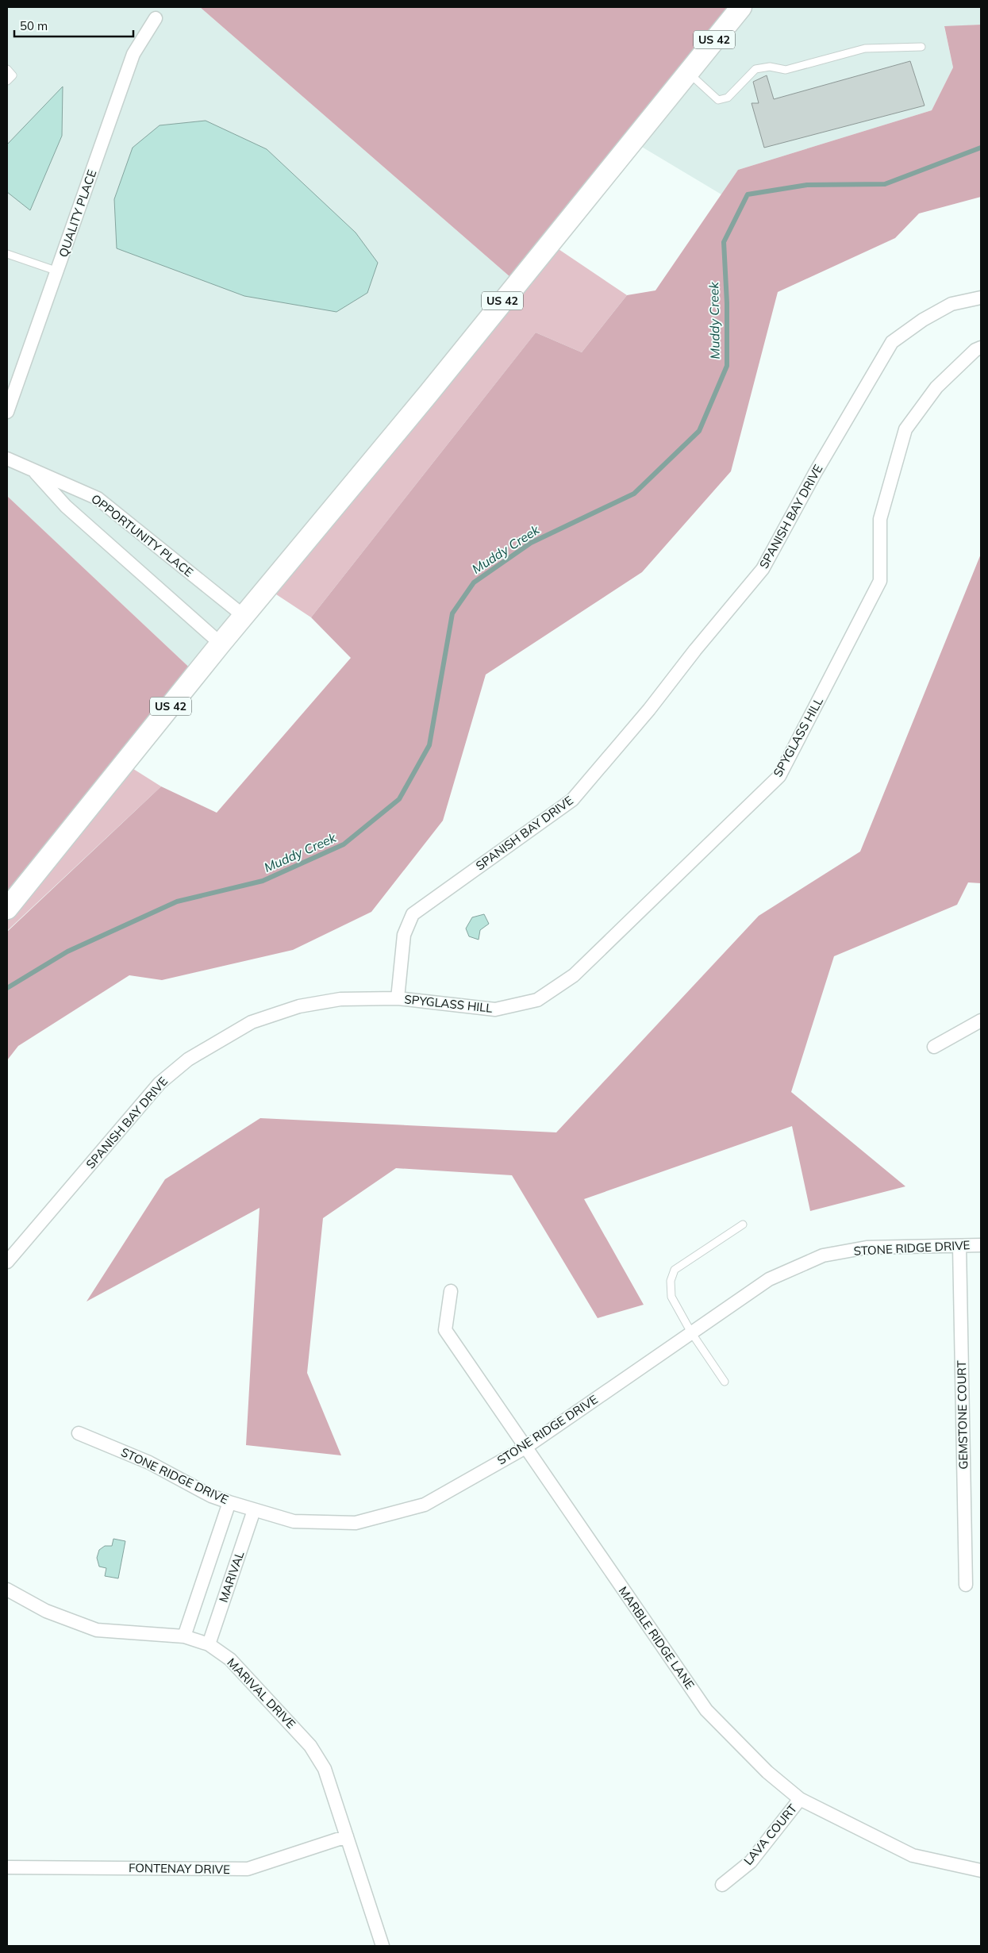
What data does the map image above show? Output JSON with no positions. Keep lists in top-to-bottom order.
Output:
{
  "streets": {
    "main road": ["US 42"],
    "street": [
      "QUALITY PLACE",
      "SPANISH BAY DRIVE",
      "OPPORTUNITY PLACE",
      "SPYGLASS HILL",
      "STONE RIDGE DRIVE",
      "GEMSTONE COURT",
      "MARIVAL",
      "MARBLE RIDGE LANE",
      "MARIVAL DRIVE",
      "LAVA COURT",
      "FONTENAY DRIVE"
    ]
  },
  "crossings": [
    ["US 42", "OPPORTUNITY PLACE"],
    ["SPANISH BAY DRIVE", "SPYGLASS HILL"],
    ["STONE RIDGE DRIVE", "GEMSTONE COURT"],
    ["STONE RIDGE DRIVE", "MARIVAL"],
    ["STONE RIDGE DRIVE", "MARBLE RIDGE LANE"],
    ["MARIVAL", "MARIVAL DRIVE"],
    ["MARBLE RIDGE LANE", "LAVA COURT"],
    ["MARIVAL DRIVE", "FONTENAY DRIVE"]
  ],
  "water": ["Muddy Creek"],
  "scale_bar": "50 m"
}
